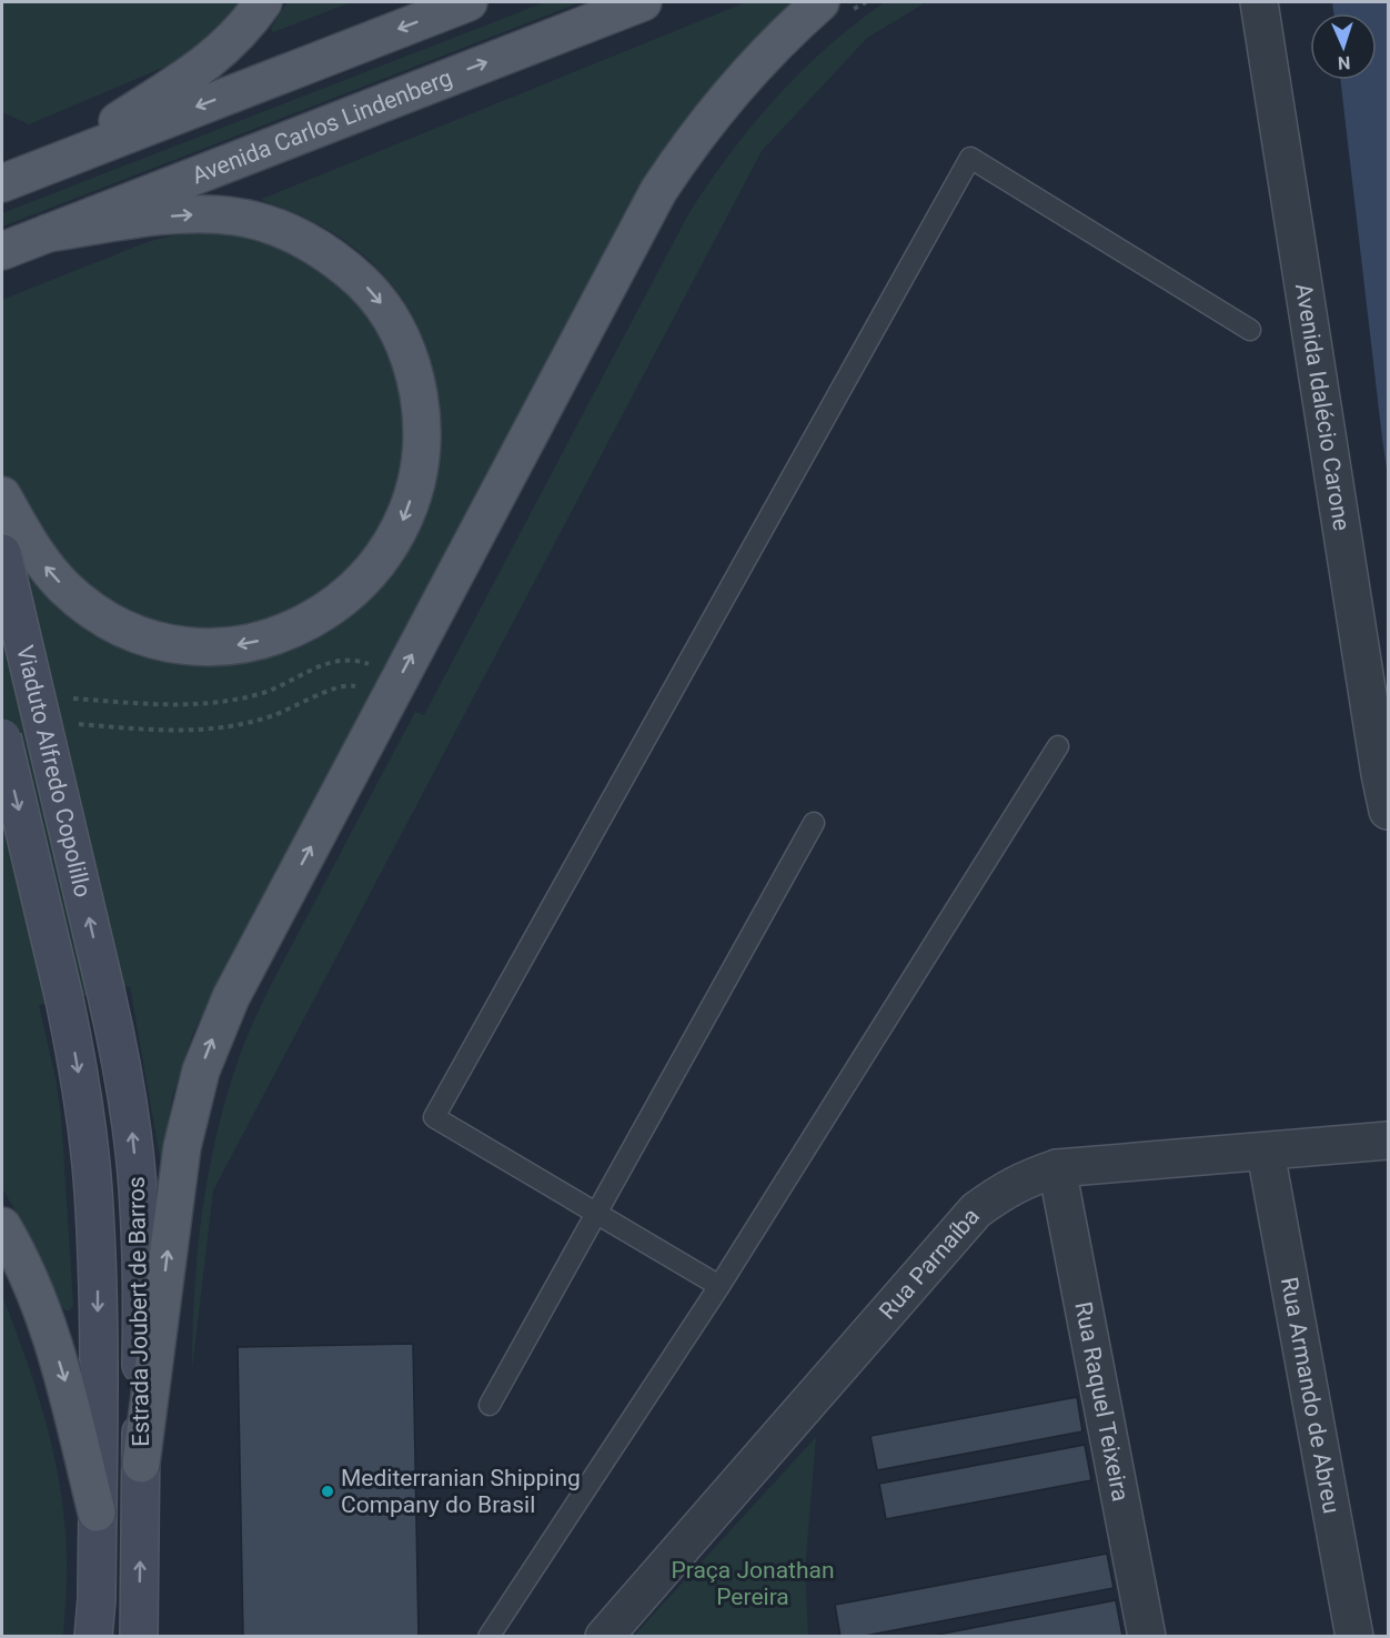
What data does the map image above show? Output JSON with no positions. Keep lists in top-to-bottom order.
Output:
{
  "streets": {
    "main road": ["Avenida Carlos Lindenberg", "Viaduto Alfredo Copolillo", "Estrada Joubert de Barros"],
    "street": [
      "Avenida Idalécio Carone",
      "Rua Parnaíba",
      "Rua Armando de Abreu",
      "Rua Raquel Teixeira"
    ]
  },
  "crossings": [
    ["Viaduto Alfredo Copolillo", "Estrada Joubert de Barros"],
    ["Rua Parnaíba", "Rua Armando de Abreu"],
    ["Rua Parnaíba", "Rua Raquel Teixeira"]
  ],
  "parks": ["Praça Jonathan Pereira"],
  "places": ["Mediterranian Shipping Company do Brasil"],
  "north": "bottom"
}
